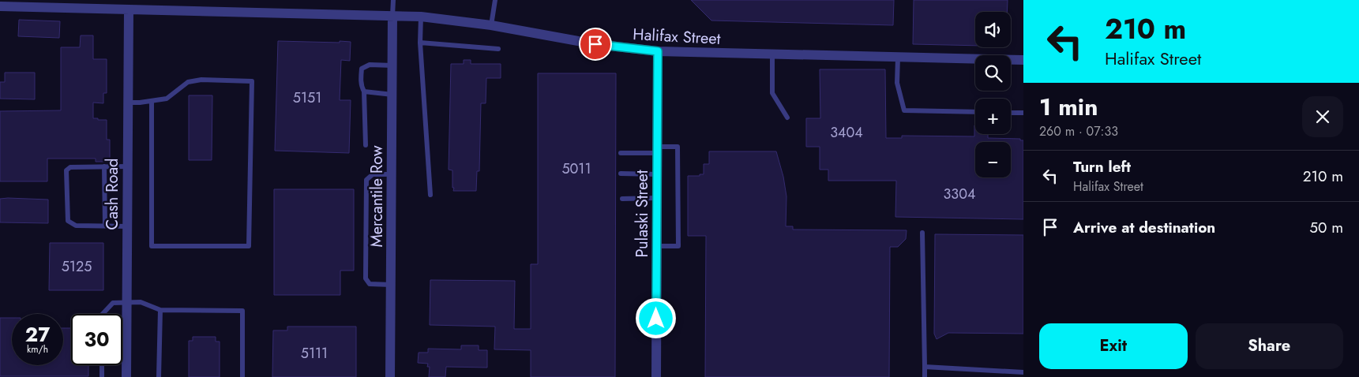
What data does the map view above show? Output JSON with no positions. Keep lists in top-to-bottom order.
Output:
{
  "streets": {
    "street": [
      "Halifax Street",
      "Cash Road",
      "Mercantile Row",
      "Pulaski Street"
    ]
  },
  "crossings": [
    ["Halifax Street", "Cash Road"],
    ["Halifax Street", "Mercantile Row"],
    ["Halifax Street", "Pulaski Street"]
  ],
  "house_numbers": [
    "5151",
    "3404",
    "5011",
    "3304",
    "5125",
    "5111"
  ],
  "page": {
    "turn": ["210 m", "Halifax Street"],
    "map_buttons": ["+", "−"],
    "heading": ["1 min", "260 m · 07:33"],
    "list": [
      {
        "name": "Turn left",
        "note": "Halifax Street",
        "value": "210 m"
      },
      {
        "name": "Arrive at destination",
        "value": "50 m"
      }
    ],
    "speed": "27 km/h",
    "limit": "30",
    "buttons": ["Exit", "Share"]
  }
}
